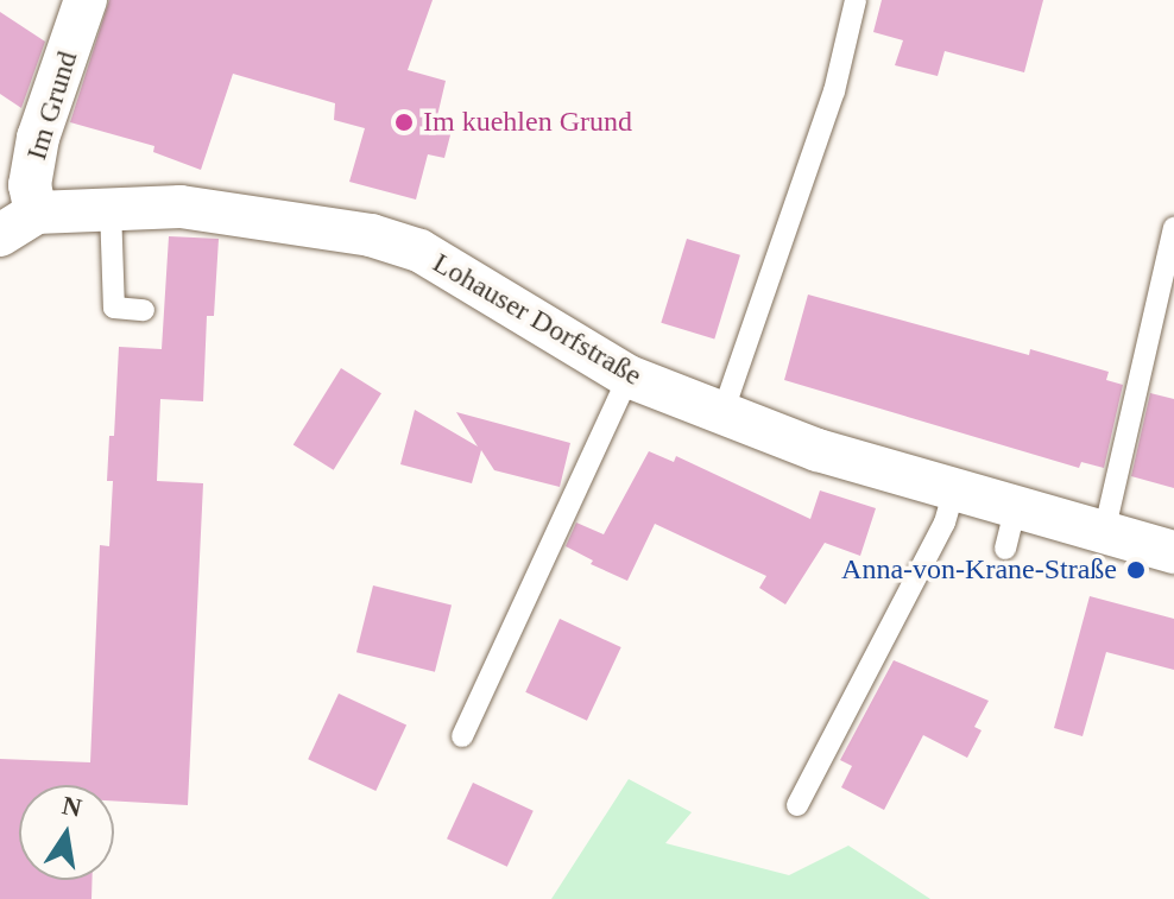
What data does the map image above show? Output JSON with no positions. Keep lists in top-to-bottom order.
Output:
{
  "streets": {
    "street": ["Im Grund", "Lohauser Dorfstraße"]
  },
  "crossings": [
    ["Im Grund", "Lohauser Dorfstraße"]
  ],
  "places": ["Im kuehlen Grund", "Anna-von-Krane-Straße"],
  "north": "top"
}
